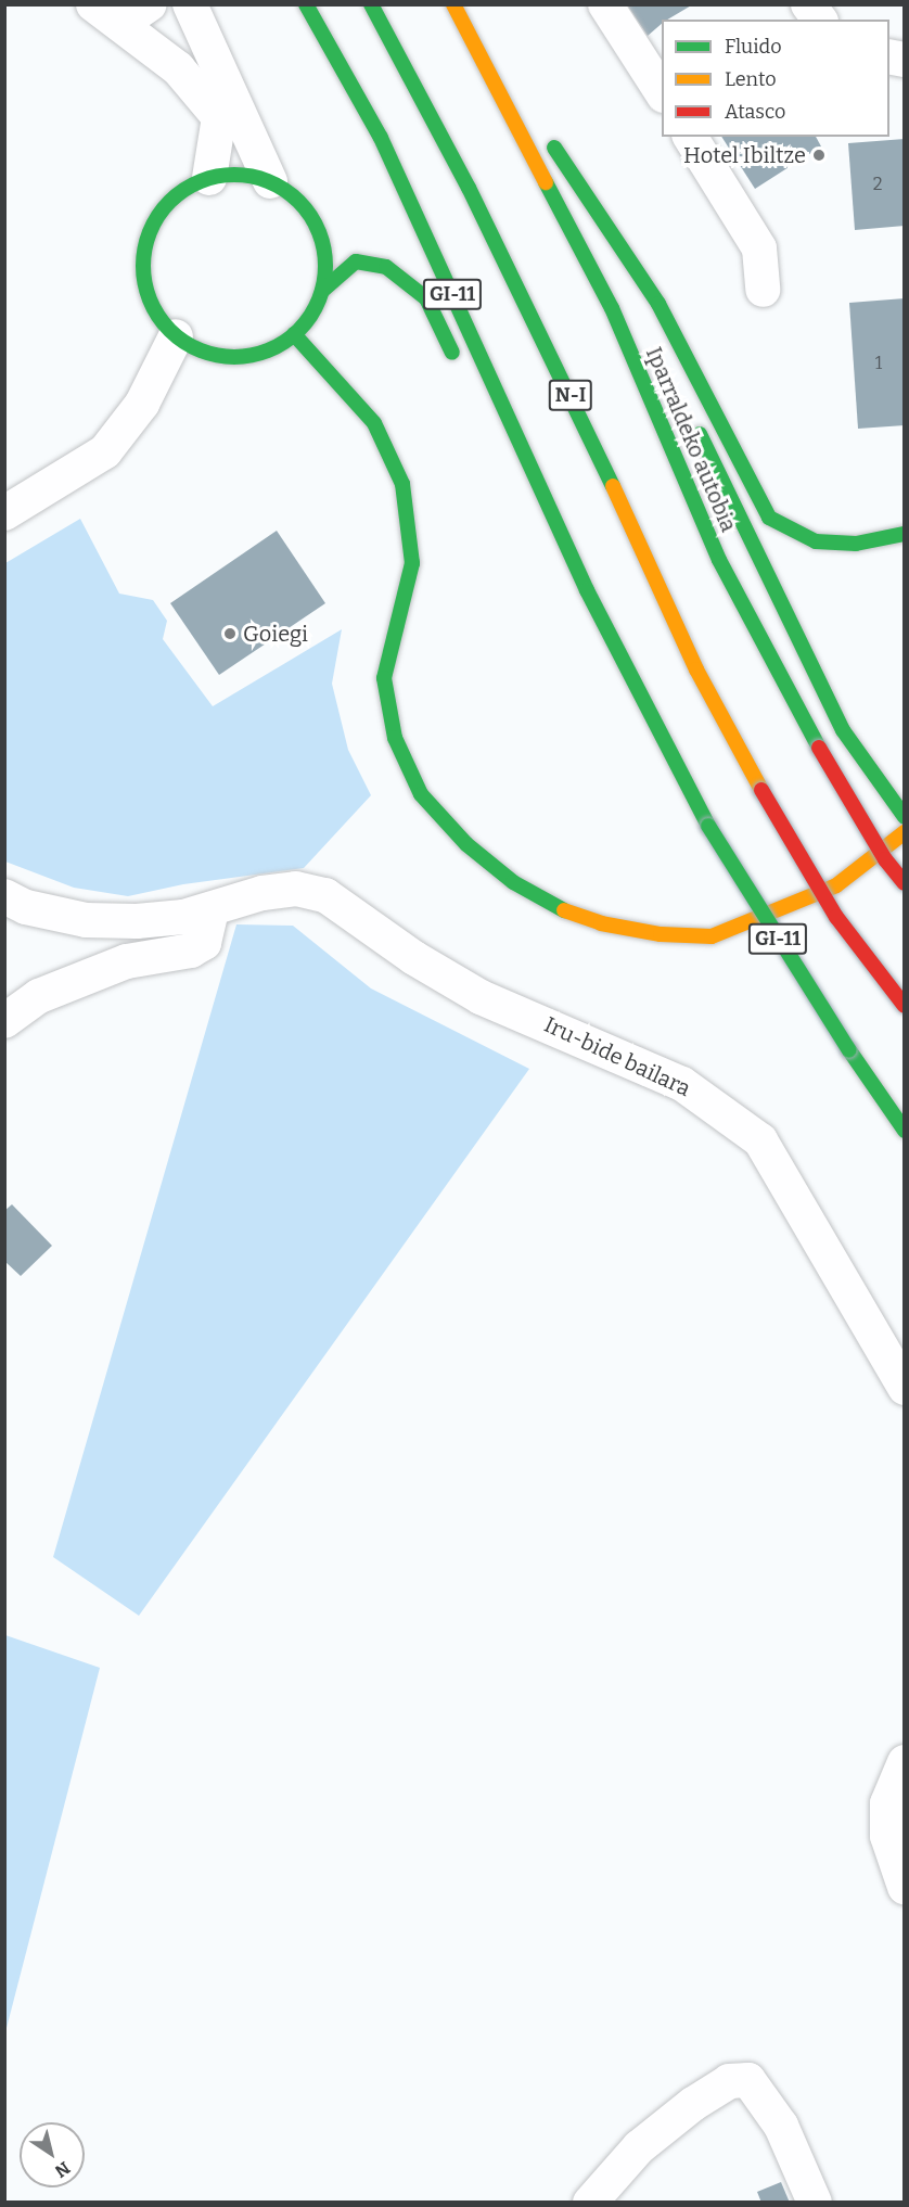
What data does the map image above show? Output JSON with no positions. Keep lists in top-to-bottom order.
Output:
{
  "streets": {
    "main road": ["GI-11", "N-I", "Iparraldeko autobia"],
    "street": ["Iru-bide bailara"]
  },
  "places": ["Hotel Ibiltze", "Goiegi"],
  "house_numbers": ["2", "1"],
  "legend": ["Fluido", "Lento", "Atasco"],
  "north": "bottom right"
}
